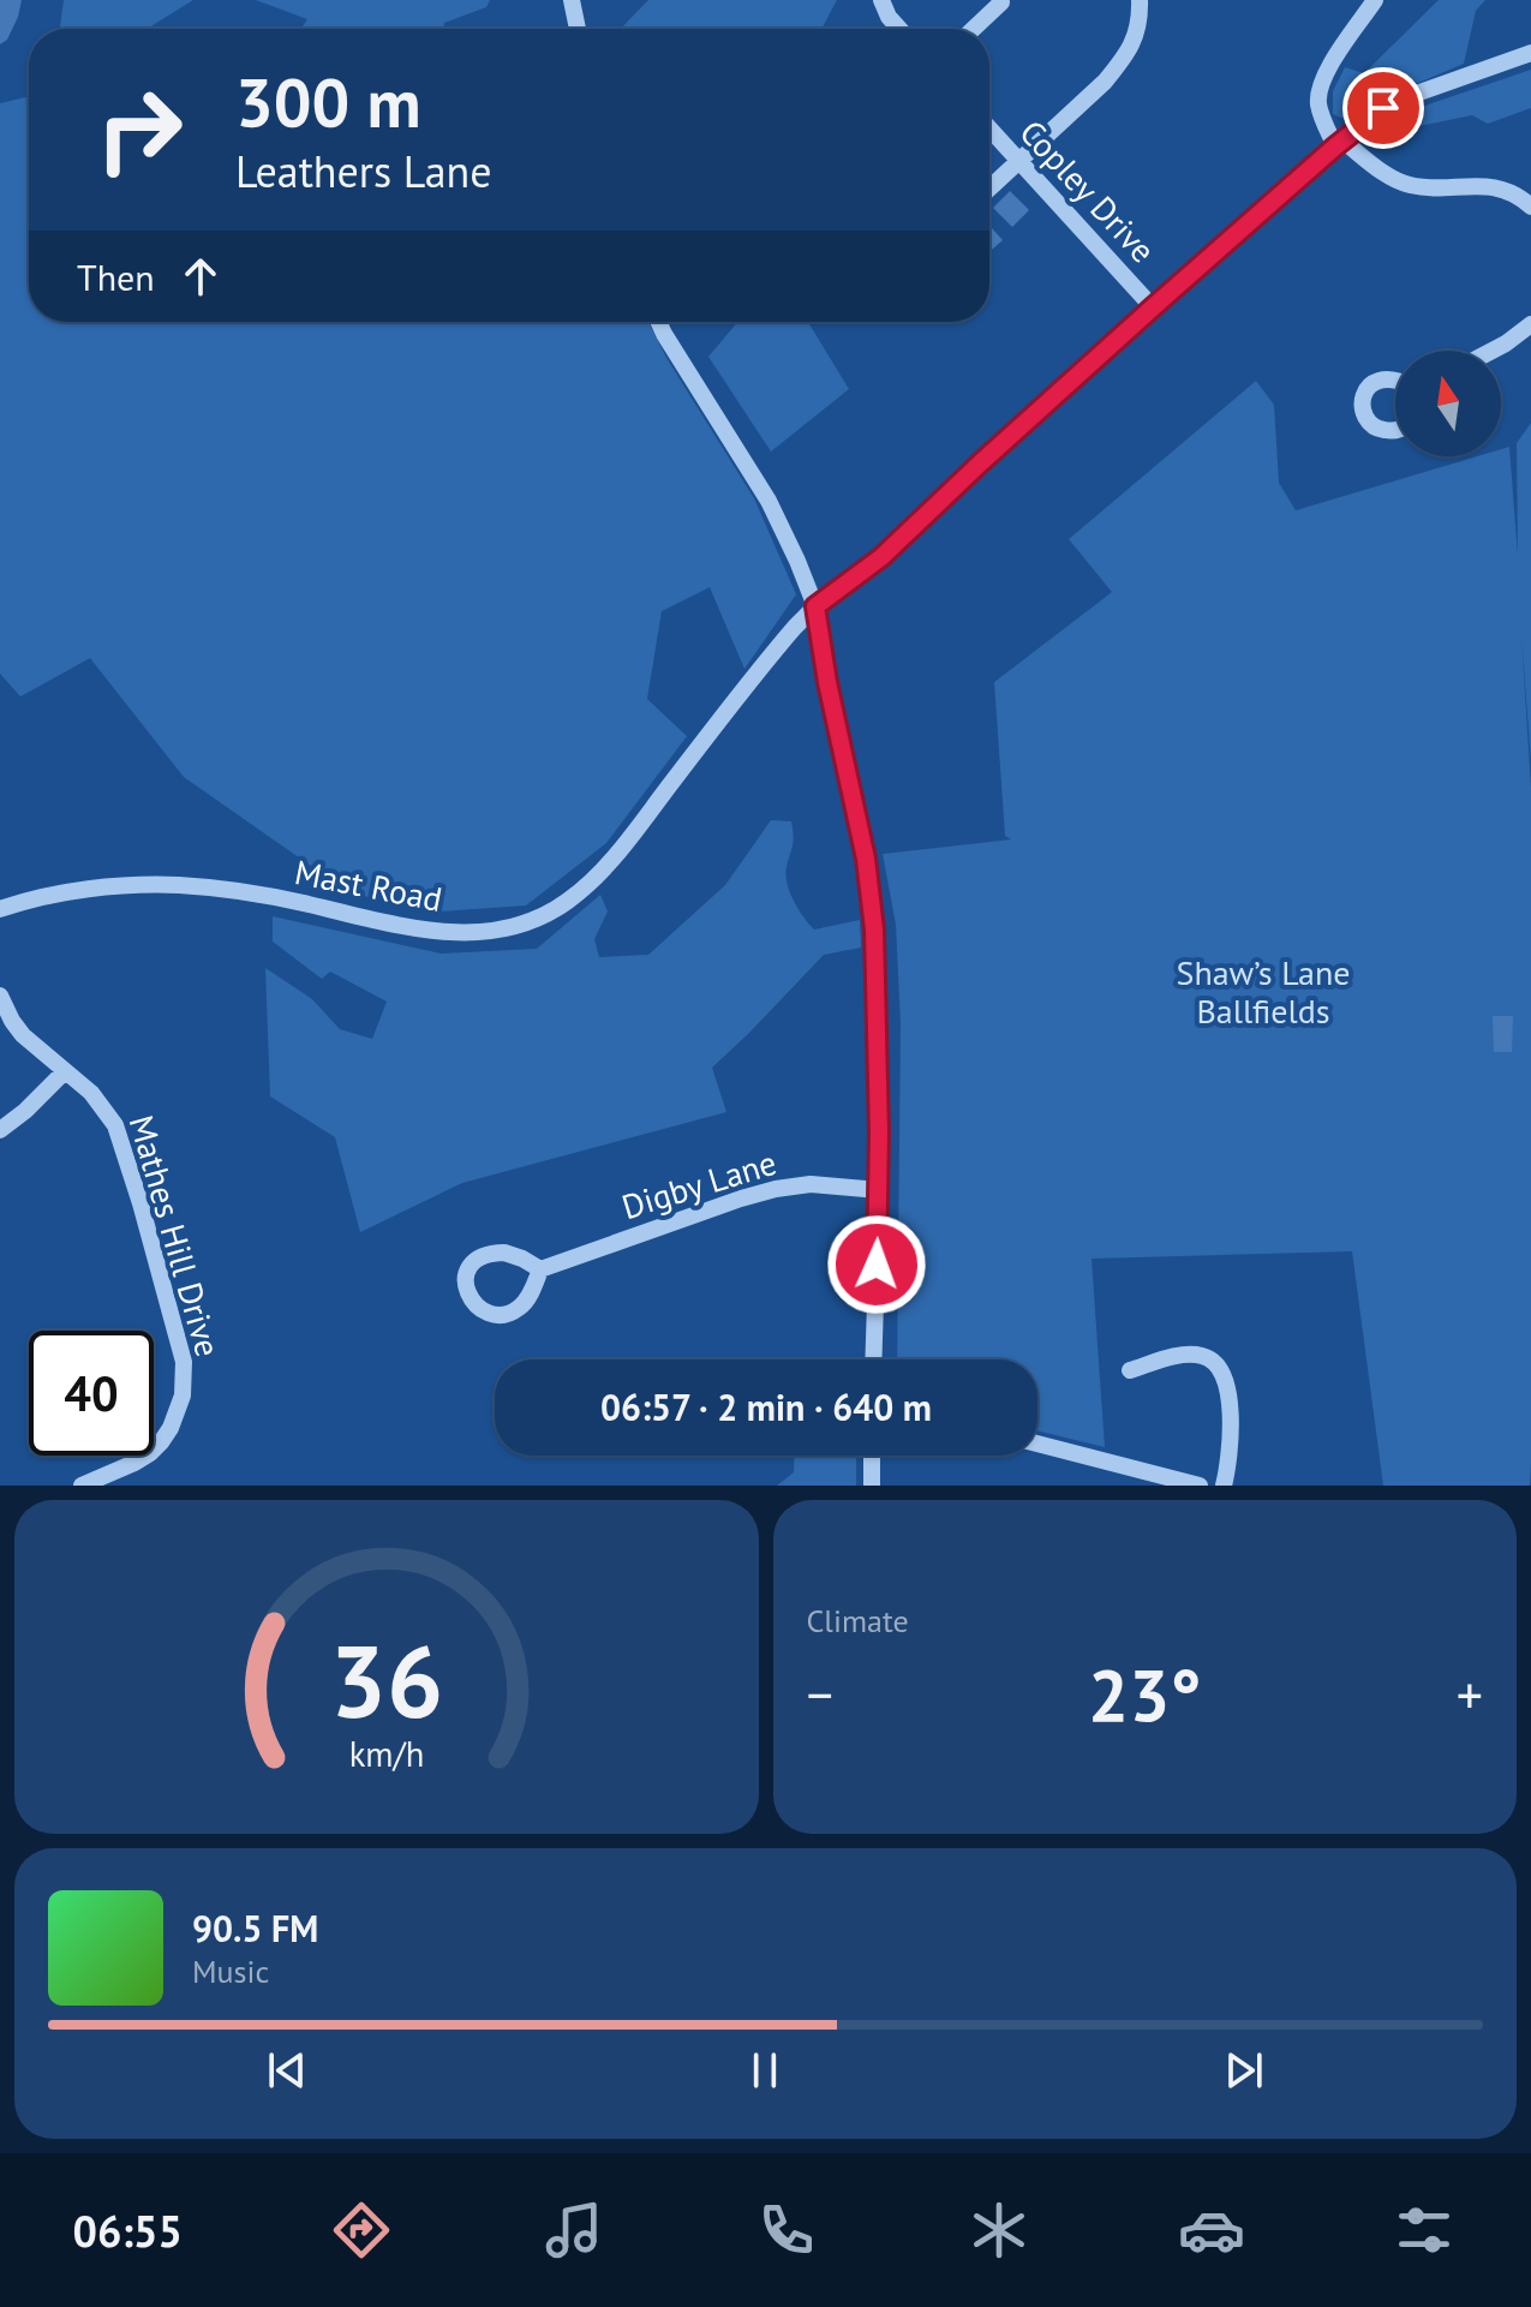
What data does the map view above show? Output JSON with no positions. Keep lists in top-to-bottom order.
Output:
{
  "streets": {
    "street": [
      "Copley Drive",
      "Mast Road",
      "Digby Lane",
      "Mathes Hill Drive"
    ]
  },
  "crossings": [
    ["Copley Drive", "Mast Road"]
  ],
  "parks": ["Shaw’s Lane Ballfields"],
  "north": "top",
  "page": {
    "turn": ["300 m", "Leathers Lane"],
    "then": "Then",
    "limit": "40",
    "trip": "06:57 · 2 min · 640 m",
    "tile": "Climate",
    "heat": ["−", "23°", "+"],
    "song": ["90.5 FM", "Music"],
    "tabs": "06:55",
    "gauge": ["36", "km/h"]
  }
}
